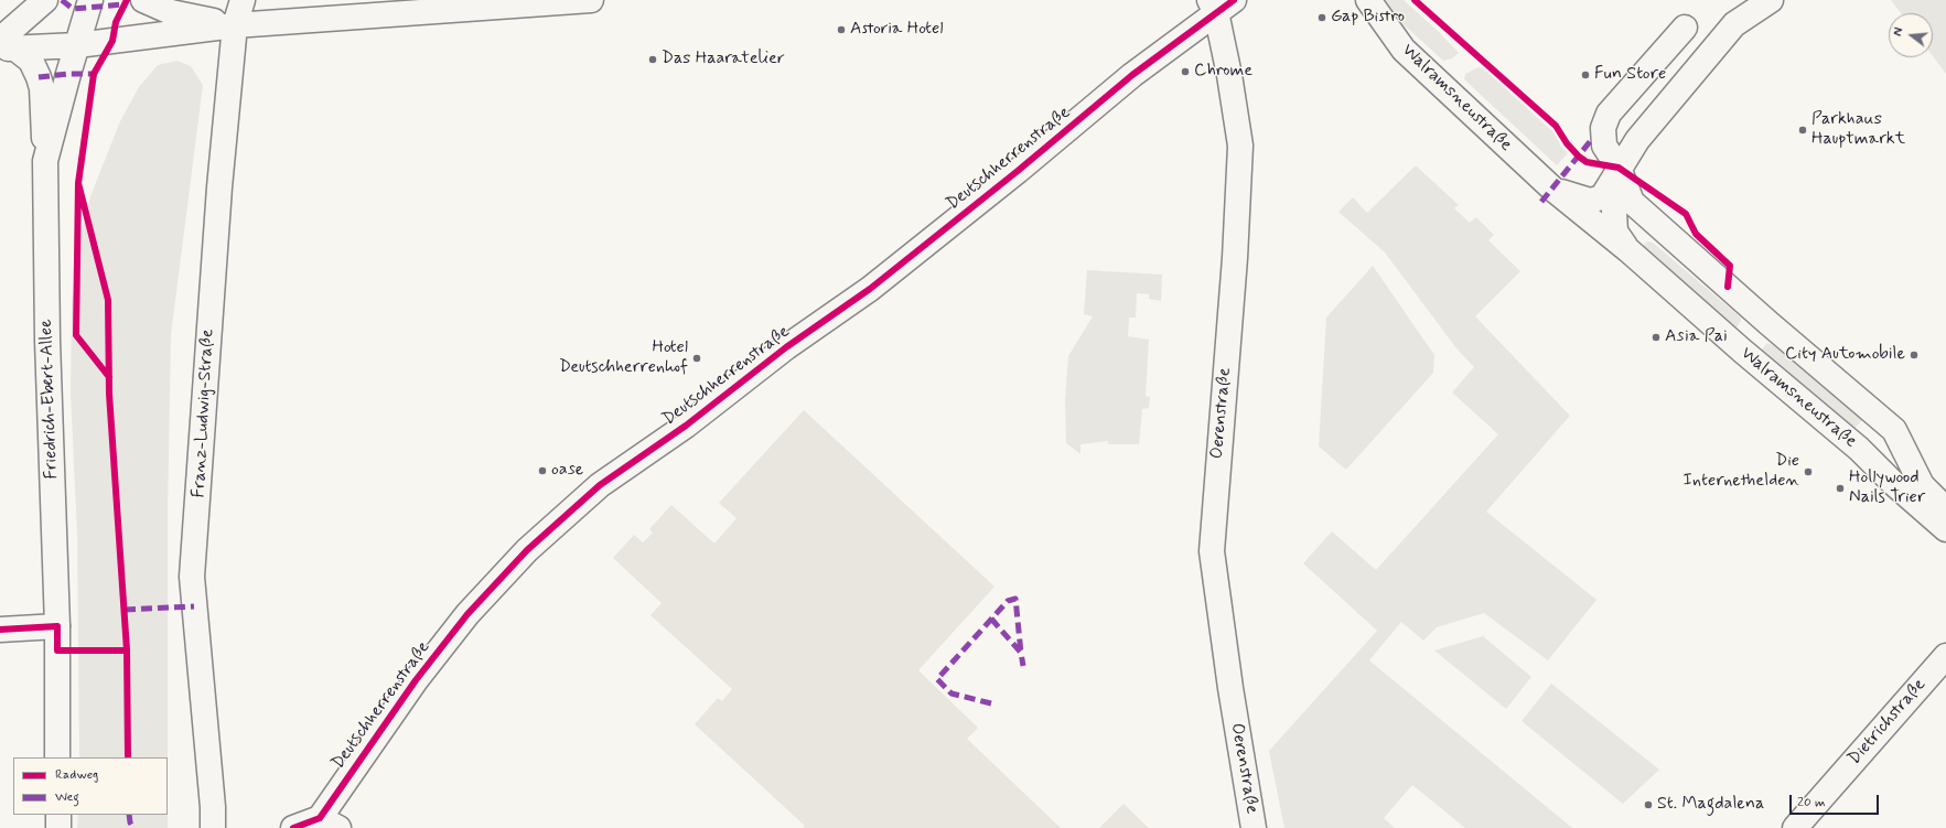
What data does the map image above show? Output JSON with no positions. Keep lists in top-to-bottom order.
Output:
{
  "streets": {
    "street": [
      "Walramsneustraße",
      "Deutschherrenstraße",
      "Friedrich-Ebert-Allee",
      "Franz-Ludwig-Straße",
      "Oerenstraße",
      "Dietrichstraße"
    ]
  },
  "crossings": [
    ["Deutschherrenstraße", "Oerenstraße"]
  ],
  "places": [
    "Gap Bistro",
    "Astoria Hotel",
    "Das Haaratelier",
    "Chrome",
    "Fun Store",
    "Parkhaus Hauptmarkt",
    "Asia Pai",
    "City Automobile",
    "Hotel Deutschherrenhof",
    "oase",
    "Die Internethelden",
    "Hollywood Nails Trier",
    "St. Magdalena"
  ],
  "legend": ["Radweg", "Weg"],
  "scale_bar": "20 m",
  "north": "left"
}
